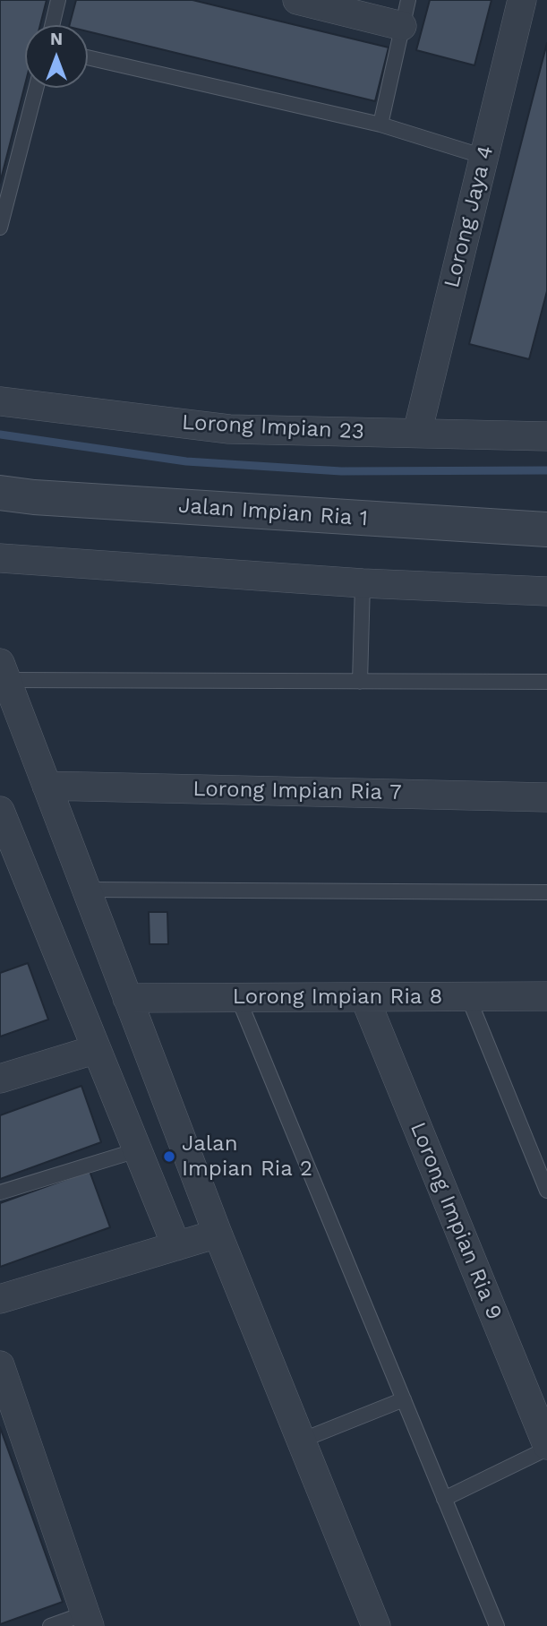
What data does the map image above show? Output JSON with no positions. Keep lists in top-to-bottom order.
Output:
{
  "streets": {
    "street": [
      "Lorong Jaya 4",
      "Lorong Impian 23",
      "Jalan Impian Ria 1",
      "Lorong Impian Ria 7",
      "Lorong Impian Ria 8",
      "Lorong Impian Ria 9"
    ]
  },
  "crossings": [
    ["Lorong Jaya 4", "Lorong Impian 23"],
    ["Lorong Impian Ria 8", "Lorong Impian Ria 9"]
  ],
  "places": ["Jalan Impian Ria 2"],
  "north": "top"
}
